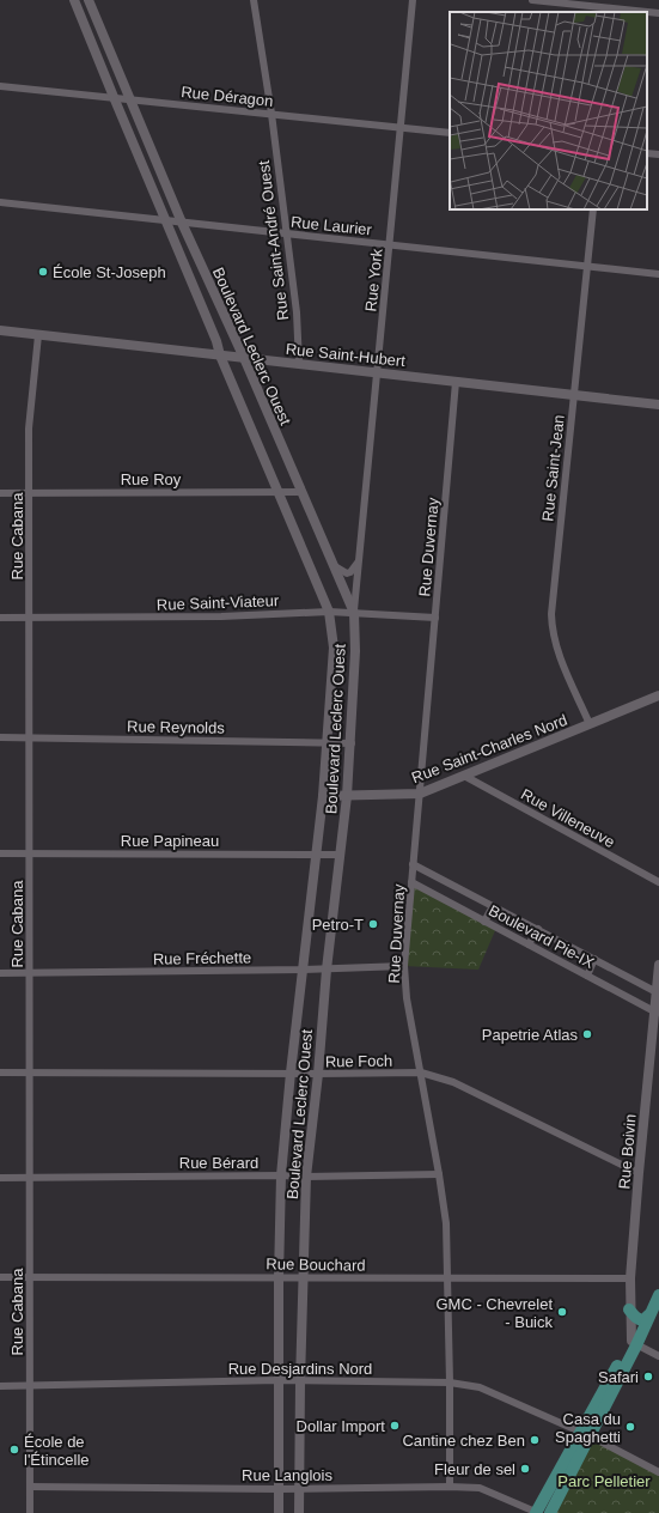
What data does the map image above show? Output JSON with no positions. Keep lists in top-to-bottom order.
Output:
{
  "streets": {
    "street": [
      "Rue Déragon",
      "Rue Laurier",
      "Rue Saint-André Ouest",
      "Rue York",
      "Boulevard Leclerc Ouest",
      "Rue Saint-Hubert",
      "Rue Saint-Jean",
      "Rue Roy",
      "Rue Cabana",
      "Rue Duvernay",
      "Rue Saint-Viateur",
      "Rue Reynolds",
      "Rue Saint-Charles Nord",
      "Rue Villeneuve",
      "Rue Papineau",
      "Boulevard Pie-IX",
      "Rue Fréchette",
      "Rue Foch",
      "Rue Boivin",
      "Rue Bérard",
      "Rue Bouchard",
      "Rue Desjardins Nord",
      "Rue Langlois"
    ]
  },
  "crossings": [
    ["Rue Déragon", "Rue Saint-André Ouest"],
    ["Rue Déragon", "Rue York"],
    ["Rue Déragon", "Boulevard Leclerc Ouest"],
    ["Rue Laurier", "Rue Saint-André Ouest"],
    ["Rue Laurier", "Rue York"],
    ["Rue Laurier", "Boulevard Leclerc Ouest"],
    ["Rue Laurier", "Rue Saint-Jean"],
    ["Rue Saint-André Ouest", "Rue Saint-Hubert"],
    ["Rue York", "Boulevard Leclerc Ouest"],
    ["Rue York", "Rue Saint-Hubert"],
    ["Rue York", "Rue Saint-Viateur"],
    ["Boulevard Leclerc Ouest", "Rue Saint-Hubert"],
    ["Boulevard Leclerc Ouest", "Rue Roy"],
    ["Boulevard Leclerc Ouest", "Rue Saint-Viateur"],
    ["Boulevard Leclerc Ouest", "Rue Reynolds"],
    ["Boulevard Leclerc Ouest", "Rue Saint-Charles Nord"],
    ["Boulevard Leclerc Ouest", "Rue Papineau"],
    ["Boulevard Leclerc Ouest", "Rue Fréchette"],
    ["Boulevard Leclerc Ouest", "Rue Foch"],
    ["Boulevard Leclerc Ouest", "Rue Bérard"],
    ["Boulevard Leclerc Ouest", "Rue Bouchard"],
    ["Boulevard Leclerc Ouest", "Rue Desjardins Nord"],
    ["Boulevard Leclerc Ouest", "Rue Langlois"],
    ["Rue Saint-Hubert", "Rue Saint-Jean"],
    ["Rue Saint-Hubert", "Rue Cabana"],
    ["Rue Saint-Hubert", "Rue Duvernay"],
    ["Rue Saint-Jean", "Rue Saint-Charles Nord"],
    ["Rue Roy", "Rue Cabana"],
    ["Rue Cabana", "Rue Saint-Viateur"],
    ["Rue Cabana", "Rue Reynolds"],
    ["Rue Cabana", "Rue Papineau"],
    ["Rue Cabana", "Rue Fréchette"],
    ["Rue Cabana", "Rue Foch"],
    ["Rue Cabana", "Rue Bérard"],
    ["Rue Cabana", "Rue Bouchard"],
    ["Rue Cabana", "Rue Desjardins Nord"],
    ["Rue Cabana", "Rue Langlois"],
    ["Rue Duvernay", "Rue Saint-Viateur"],
    ["Rue Duvernay", "Rue Saint-Charles Nord"],
    ["Rue Duvernay", "Boulevard Pie-IX"],
    ["Rue Duvernay", "Rue Fréchette"],
    ["Rue Duvernay", "Rue Foch"],
    ["Rue Duvernay", "Rue Bérard"],
    ["Rue Duvernay", "Rue Bouchard"],
    ["Rue Duvernay", "Rue Desjardins Nord"],
    ["Rue Duvernay", "Rue Langlois"],
    ["Rue Saint-Charles Nord", "Rue Villeneuve"],
    ["Boulevard Pie-IX", "Rue Boivin"],
    ["Rue Foch", "Rue Boivin"],
    ["Rue Boivin", "Rue Bouchard"]
  ],
  "parks": ["Parc Pelletier"],
  "places": [
    "École St-Joseph",
    "Petro-T",
    "Papetrie Atlas",
    "GMC - Chevrelet - Buick",
    "Safari",
    "Dollar Import",
    "Casa du Spaghetti",
    "Cantine chez Ben",
    "École de l'Étincelle",
    "Fleur de sel"
  ]
}
